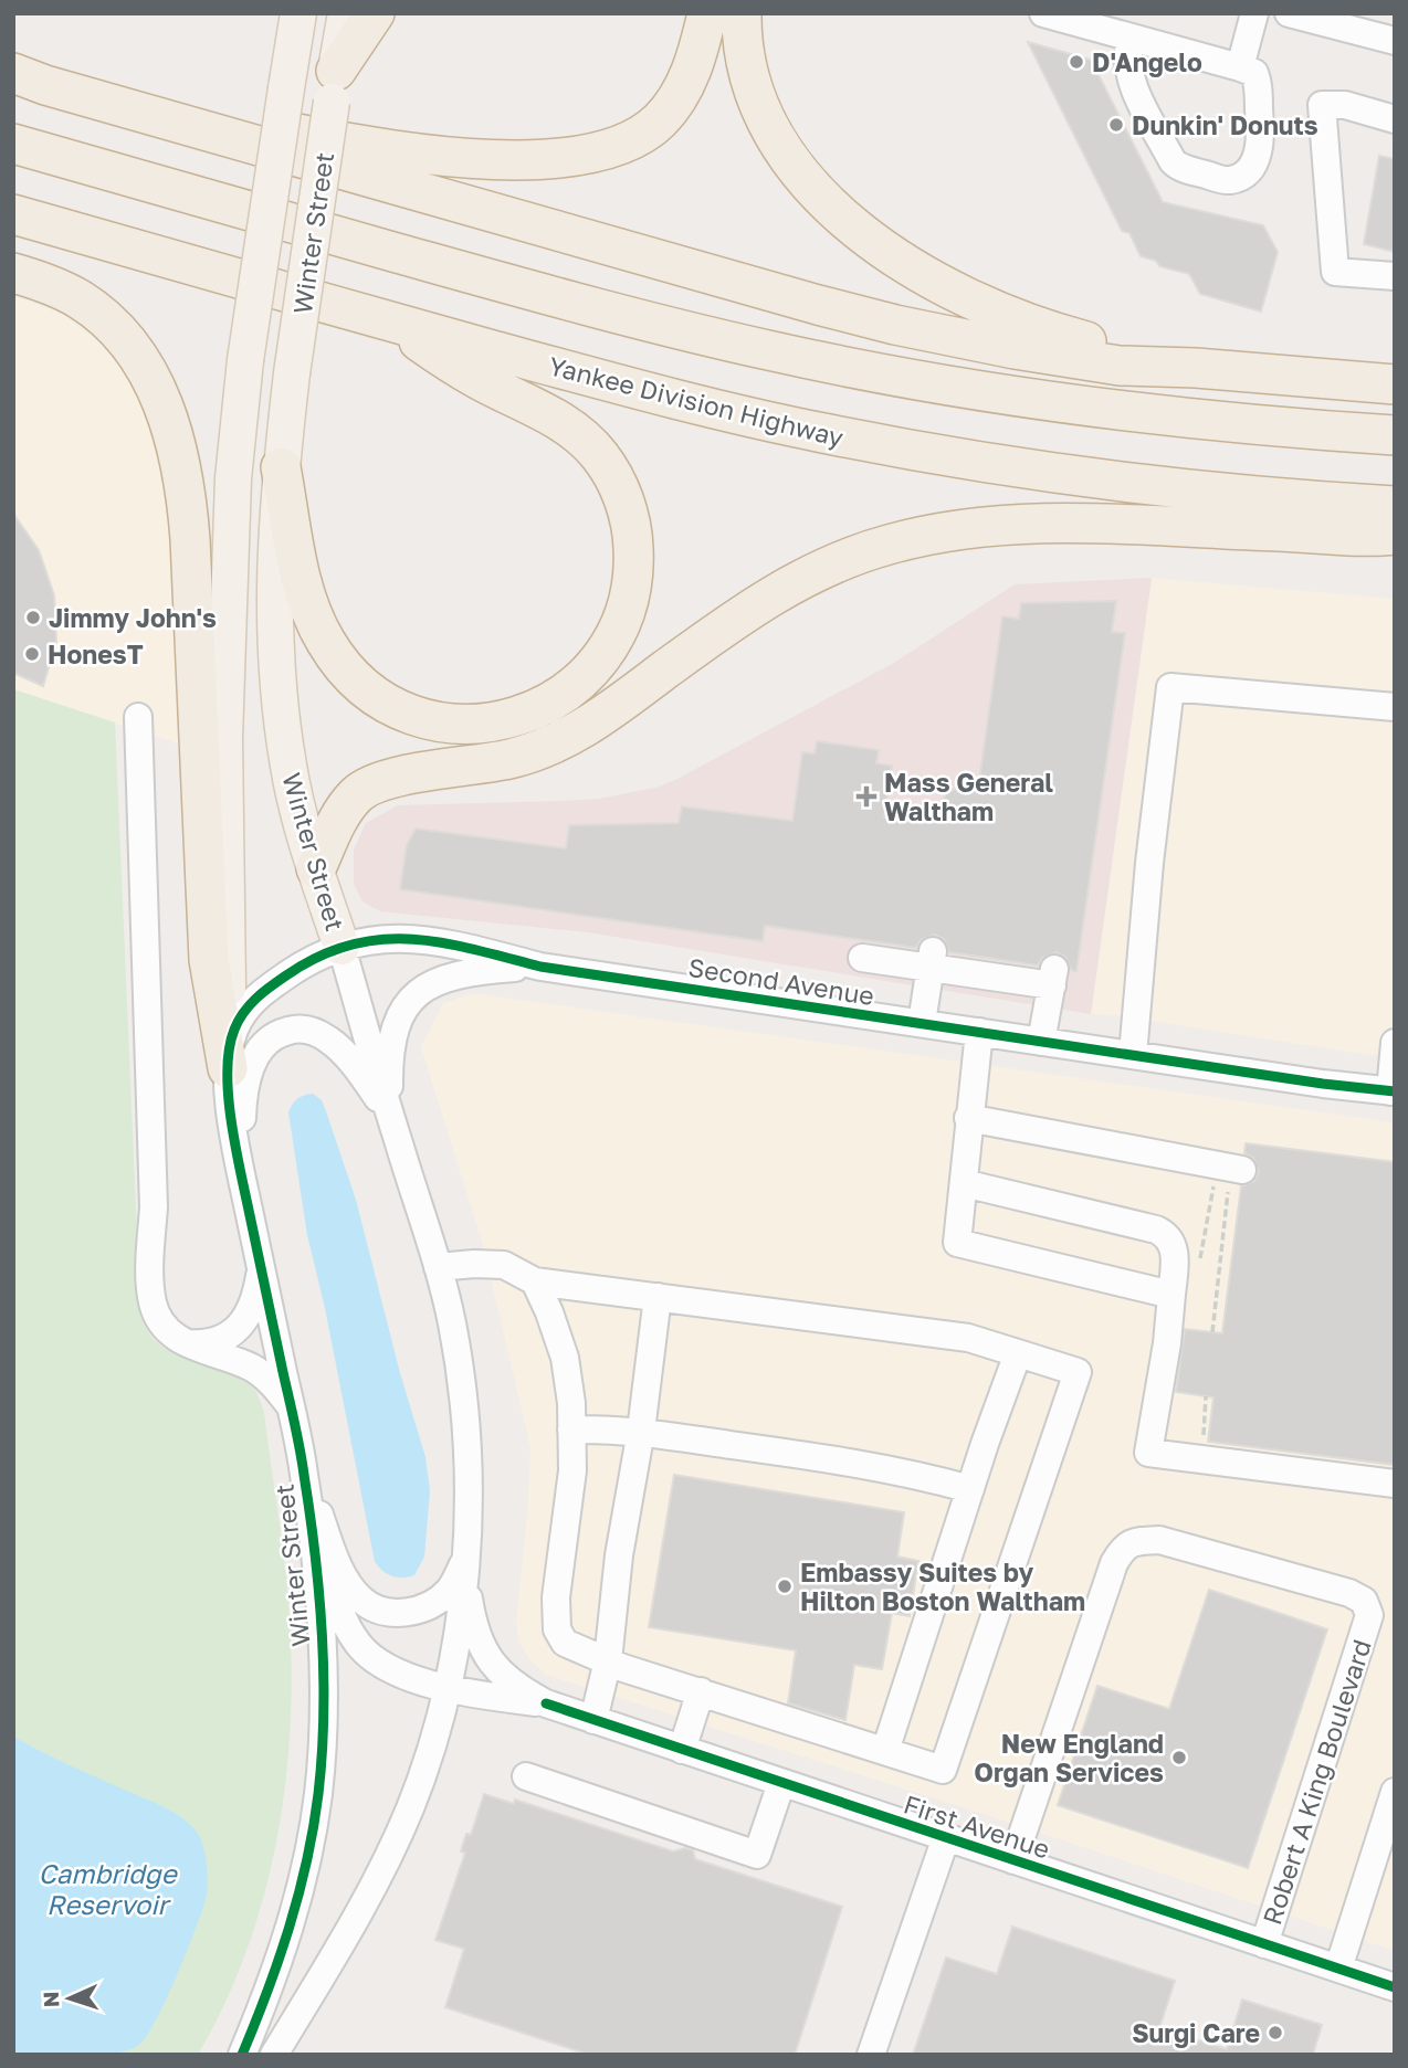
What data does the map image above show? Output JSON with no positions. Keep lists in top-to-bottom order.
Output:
{
  "streets": {
    "highway": ["Yankee Division Highway"],
    "main road": ["Winter Street"],
    "street": ["Second Avenue", "Robert A King Boulevard", "First Avenue"]
  },
  "crossings": [
    ["Winter Street", "Second Avenue"],
    ["Winter Street", "First Avenue"],
    ["Robert A King Boulevard", "First Avenue"]
  ],
  "water": ["Cambridge Reservoir"],
  "places": {
    "other": [
      "D'Angelo",
      "Dunkin' Donuts",
      "Jimmy John's",
      "HonesT",
      "Embassy Suites by Hilton Boston Waltham",
      "New England Organ Services",
      "Surgi Care"
    ],
    "health": ["Mass General Waltham"]
  },
  "north": "left"
}
